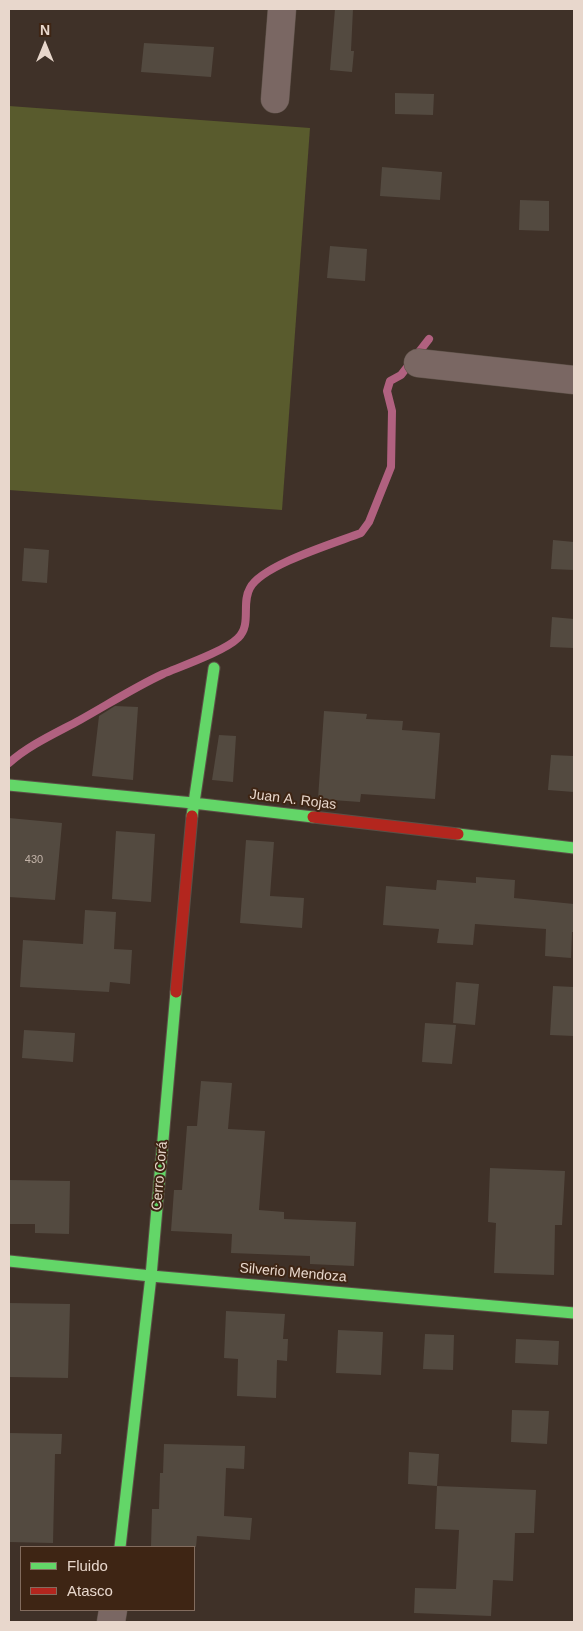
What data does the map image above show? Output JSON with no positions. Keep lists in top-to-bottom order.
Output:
{
  "streets": {
    "main road": ["Juan A. Rojas", "Cerro Corá", "Silverio Mendoza"]
  },
  "crossings": [
    ["Juan A. Rojas", "Cerro Corá"],
    ["Cerro Corá", "Silverio Mendoza"]
  ],
  "house_numbers": ["430"],
  "legend": ["Fluido", "Atasco"],
  "north": "top"
}
